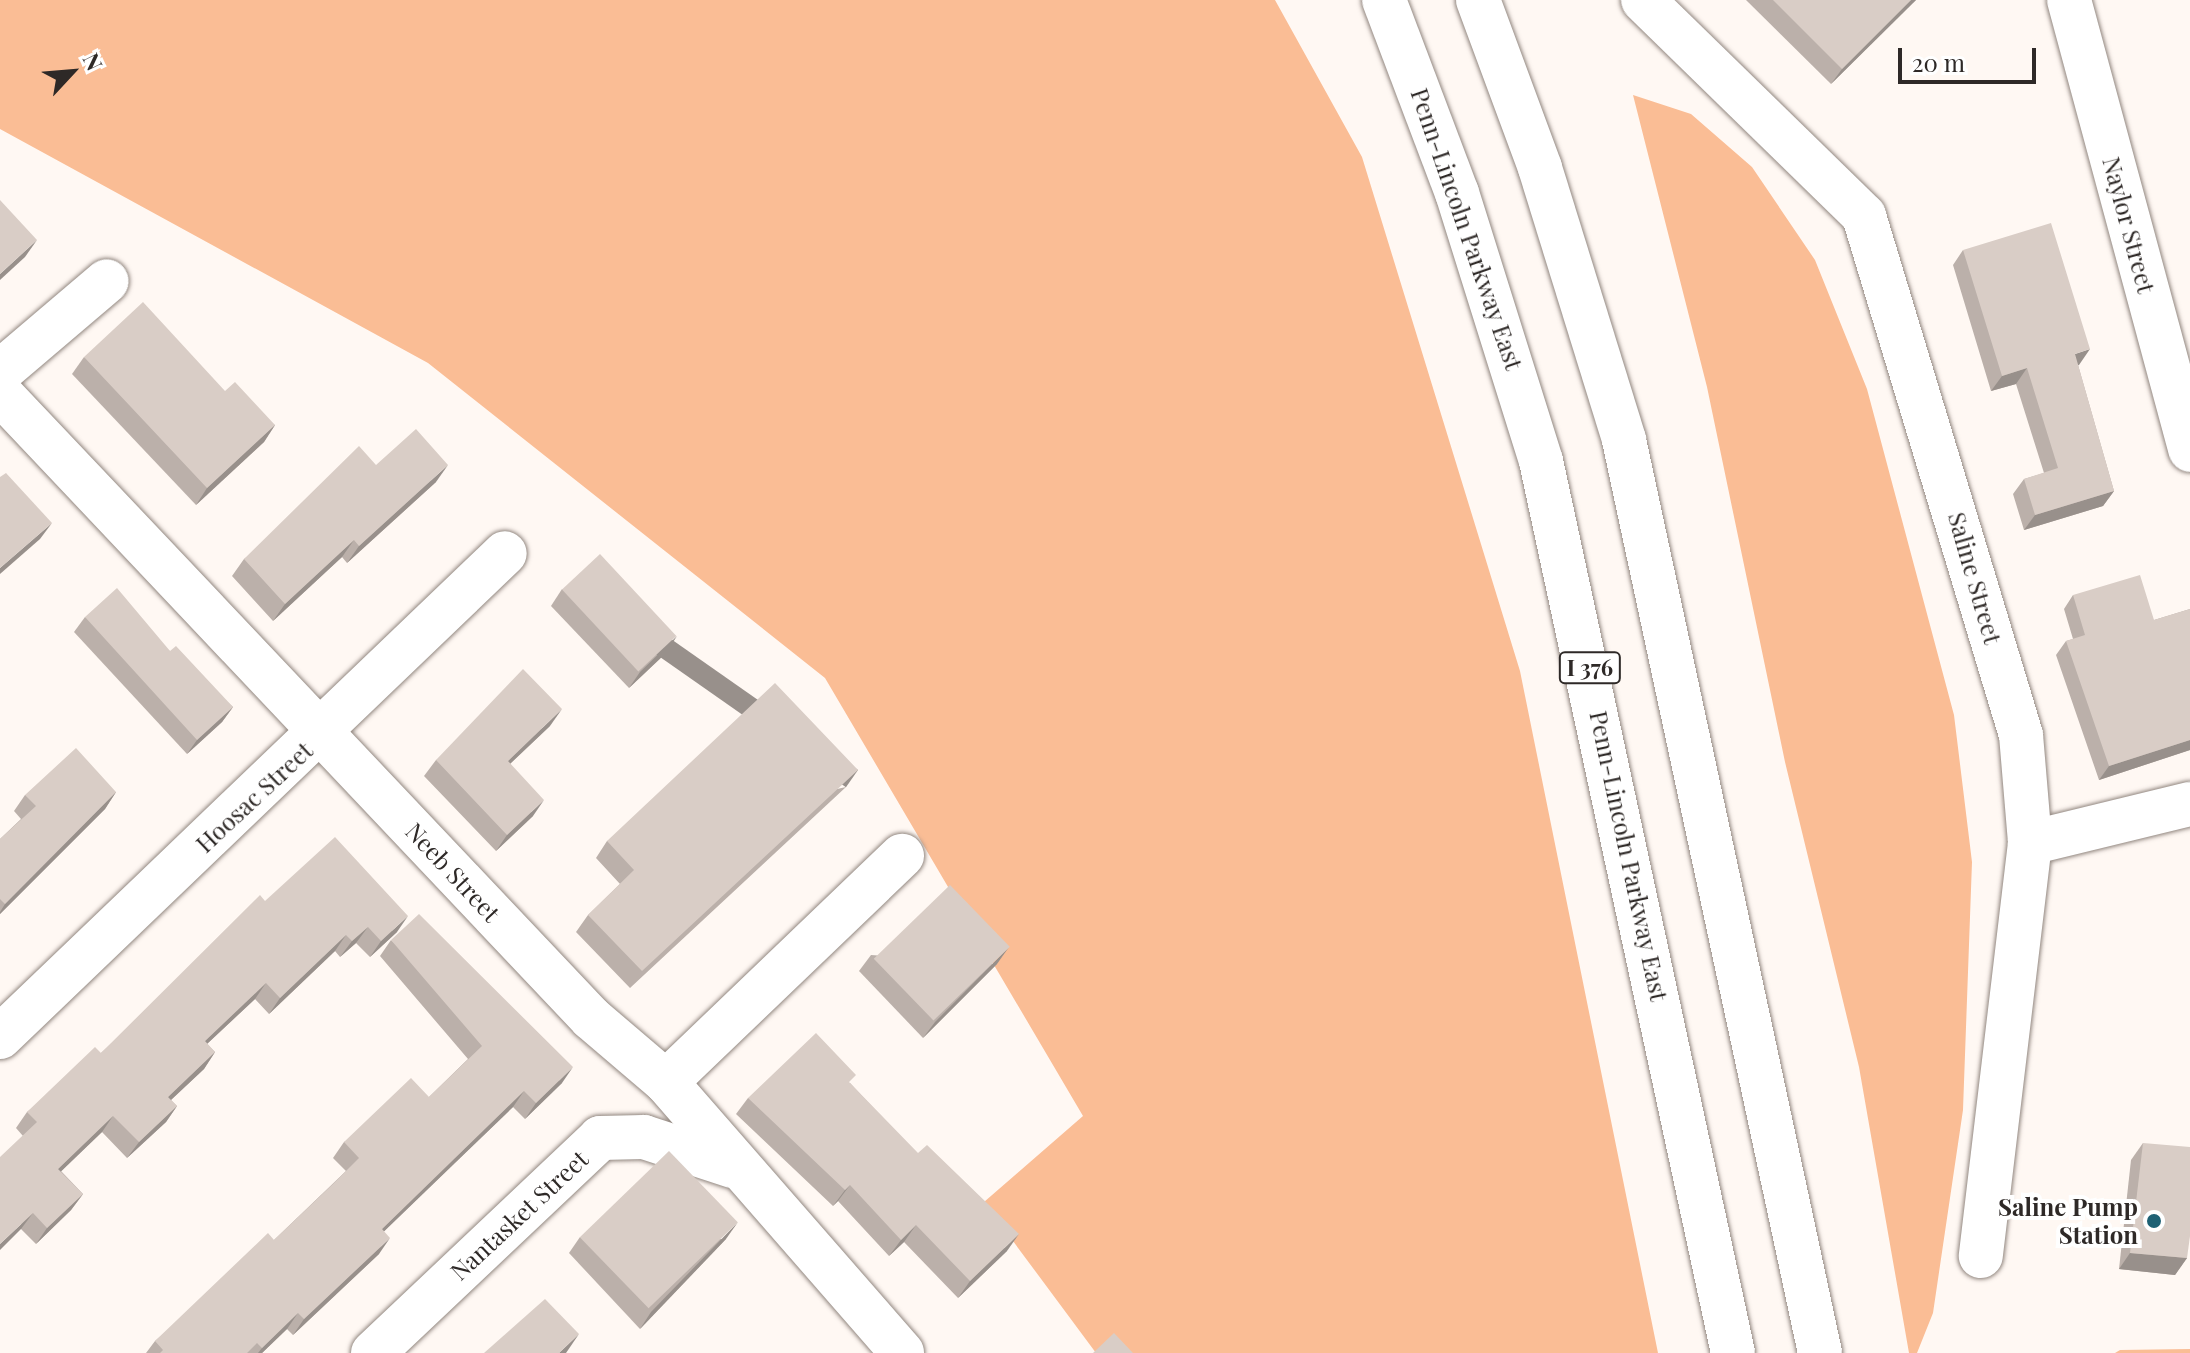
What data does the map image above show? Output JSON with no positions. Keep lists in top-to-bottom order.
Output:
{
  "streets": {
    "main road": [
      "Naylor Street",
      "Penn-Lincoln Parkway East",
      "Saline Street",
      "I 376",
      "Hoosac Street",
      "Neeb Street",
      "Nantasket Street"
    ]
  },
  "crossings": [
    ["Hoosac Street", "Neeb Street"],
    ["Neeb Street", "Nantasket Street"]
  ],
  "places": ["Saline Pump Station"],
  "scale_bar": "20 m",
  "north": "top right"
}
